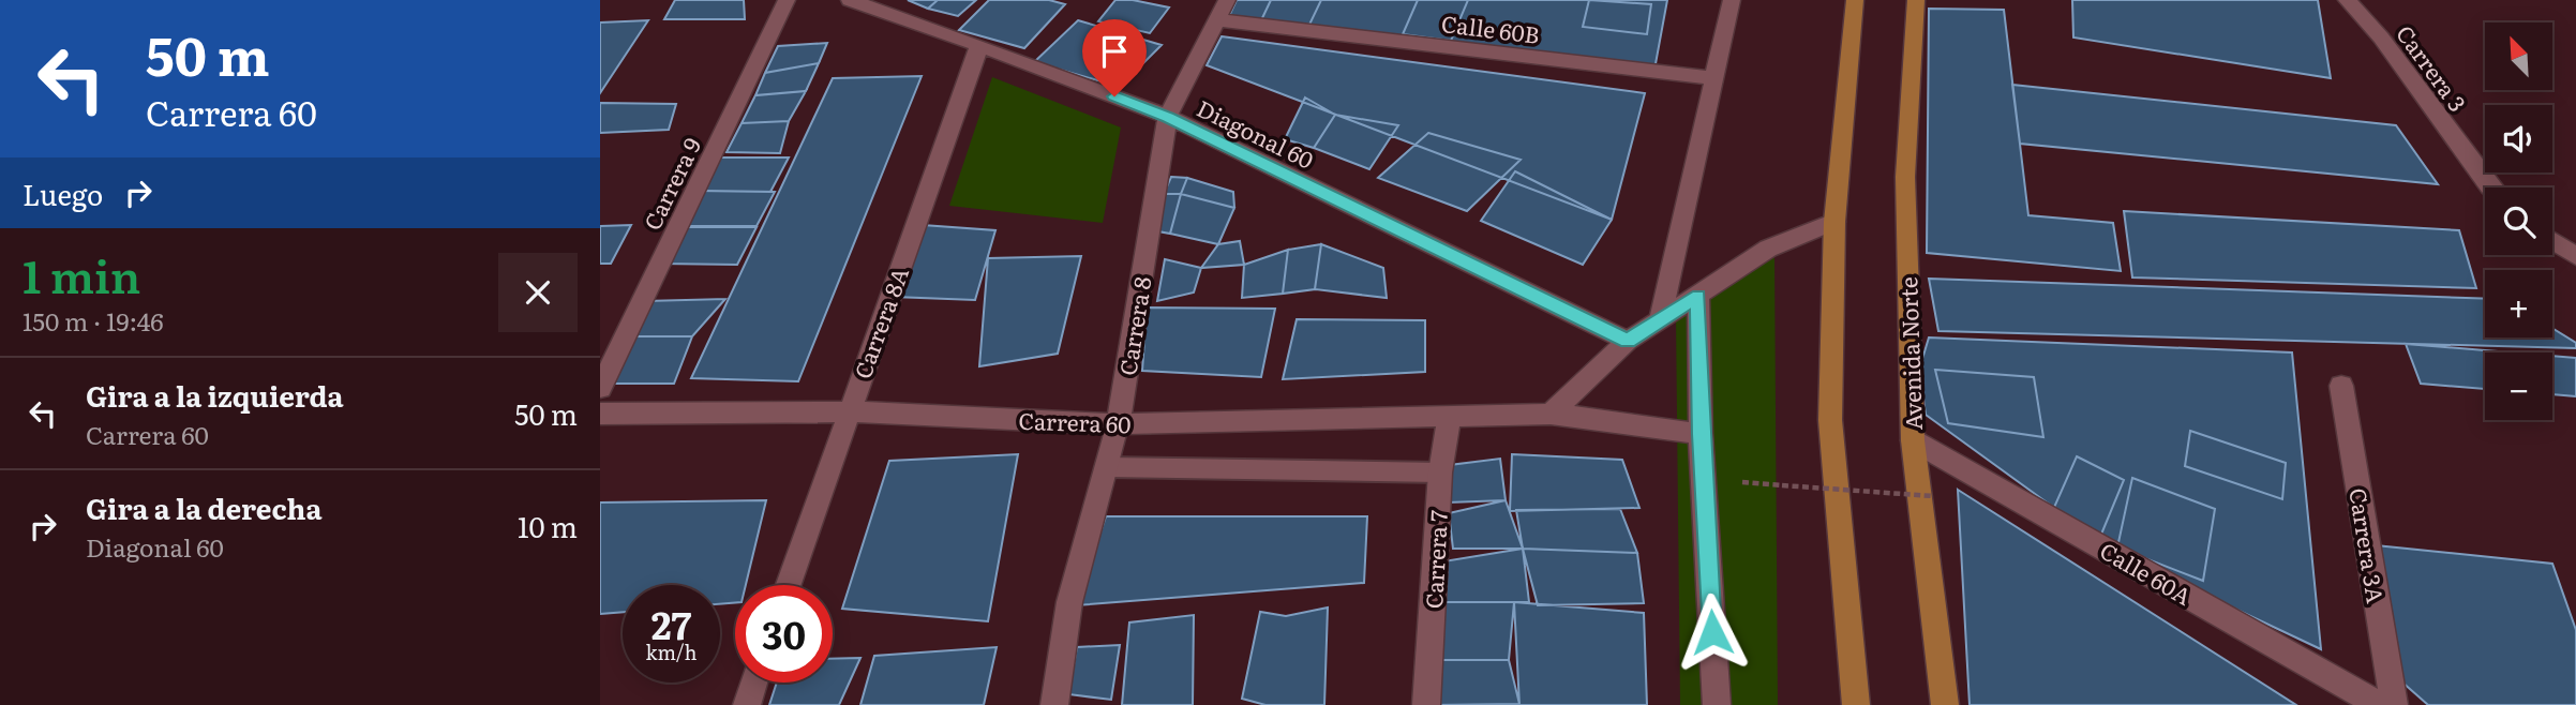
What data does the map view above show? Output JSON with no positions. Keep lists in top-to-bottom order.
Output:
{
  "streets": {
    "main road": ["Avenida Norte"],
    "street": [
      "Calle 60B",
      "Carrera 3",
      "Diagonal 60",
      "Carrera 9",
      "Carrera 8A",
      "Carrera 8",
      "Carrera 60",
      "Carrera 3A",
      "Carrera 7",
      "Calle 60A"
    ]
  },
  "crossings": [
    ["Calle 60B", "Carrera 8"],
    ["Diagonal 60", "Carrera 8A"],
    ["Diagonal 60", "Carrera 8"],
    ["Carrera 8A", "Carrera 60"],
    ["Carrera 8", "Carrera 60"],
    ["Avenida Norte", "Calle 60A"],
    ["Carrera 60", "Carrera 7"]
  ],
  "north": "top left",
  "page": {
    "turn": ["50 m", "Carrera 60"],
    "map_buttons": ["+", "−"],
    "then": "Luego",
    "heading": ["1 min", "150 m · 19:46"],
    "list": [
      {
        "name": "Gira a la izquierda",
        "note": "Carrera 60",
        "value": "50 m"
      },
      {
        "name": "Gira a la derecha",
        "note": "Diagonal 60",
        "value": "10 m"
      }
    ],
    "speed": "27 km/h",
    "limit": "30"
  }
}
